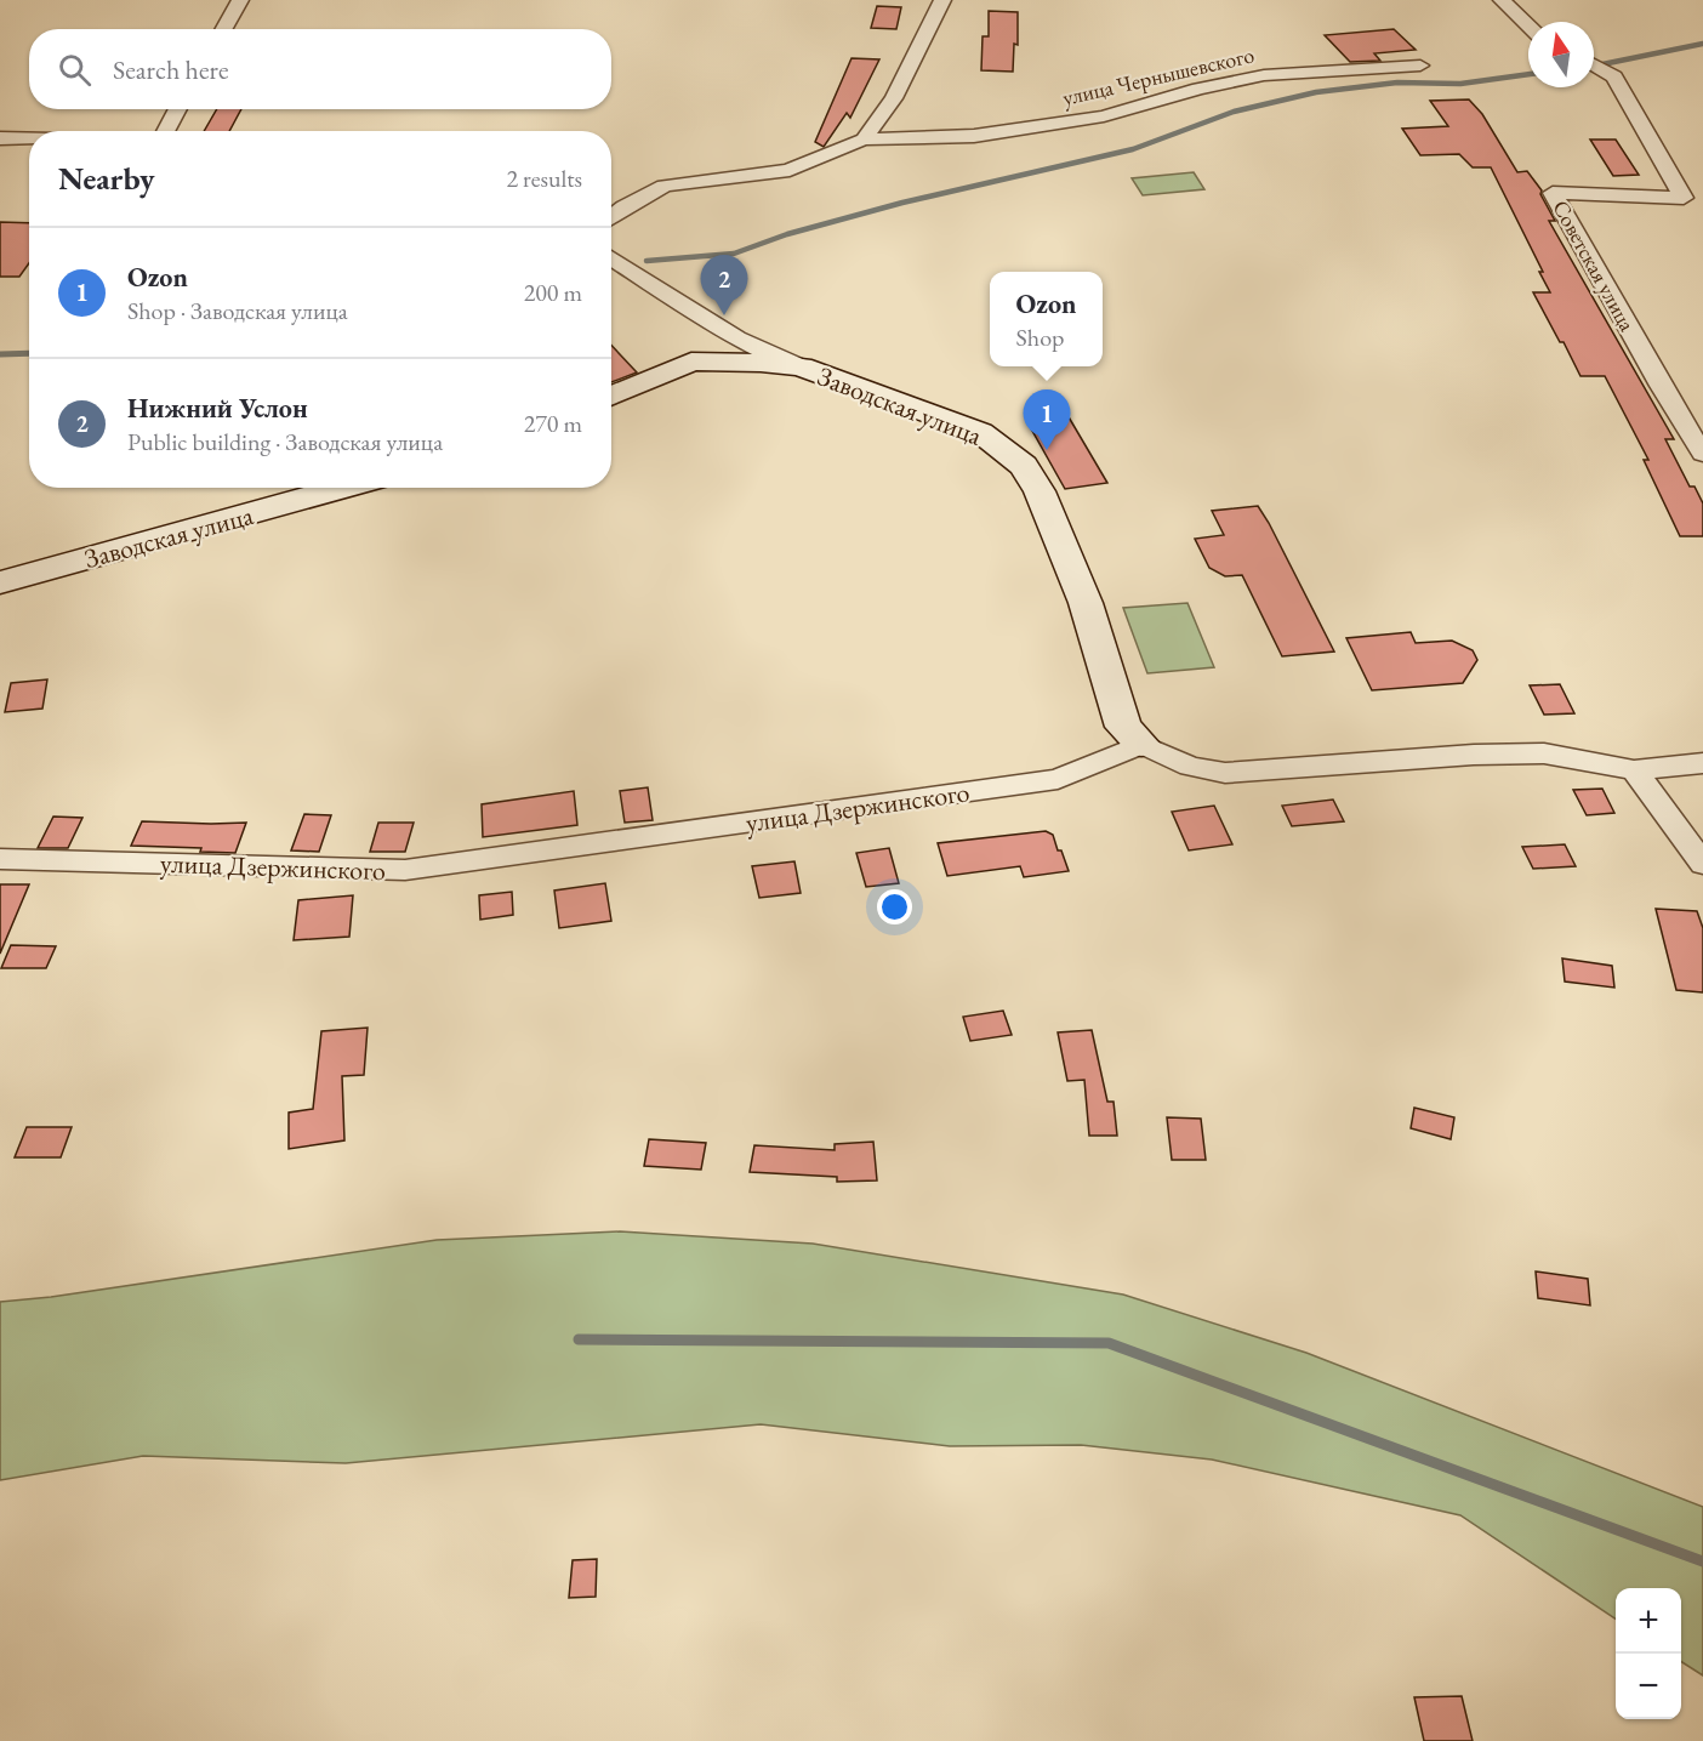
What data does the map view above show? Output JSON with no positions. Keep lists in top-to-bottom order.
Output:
{
  "streets": {
    "street": [
      "улица Чернышевского",
      "Советская улица",
      "Заводская улица",
      "улица Дзержинского"
    ]
  },
  "crossings": [
    ["Заводская улица", "улица Дзержинского"]
  ],
  "north": "top",
  "page": {
    "search": "Search here",
    "heading": ["Nearby", "2 results"],
    "list": [
      {
        "mark": "1",
        "name": "Ozon",
        "note": "Shop · Заводская улица",
        "value": "200 m"
      },
      {
        "mark": "2",
        "name": "Нижний Услон",
        "note": "Public building · Заводская улица",
        "value": "270 m"
      }
    ],
    "pins": ["2", "1"],
    "popup": ["Ozon", "Shop"],
    "map_buttons": ["+", "−"]
  }
}
